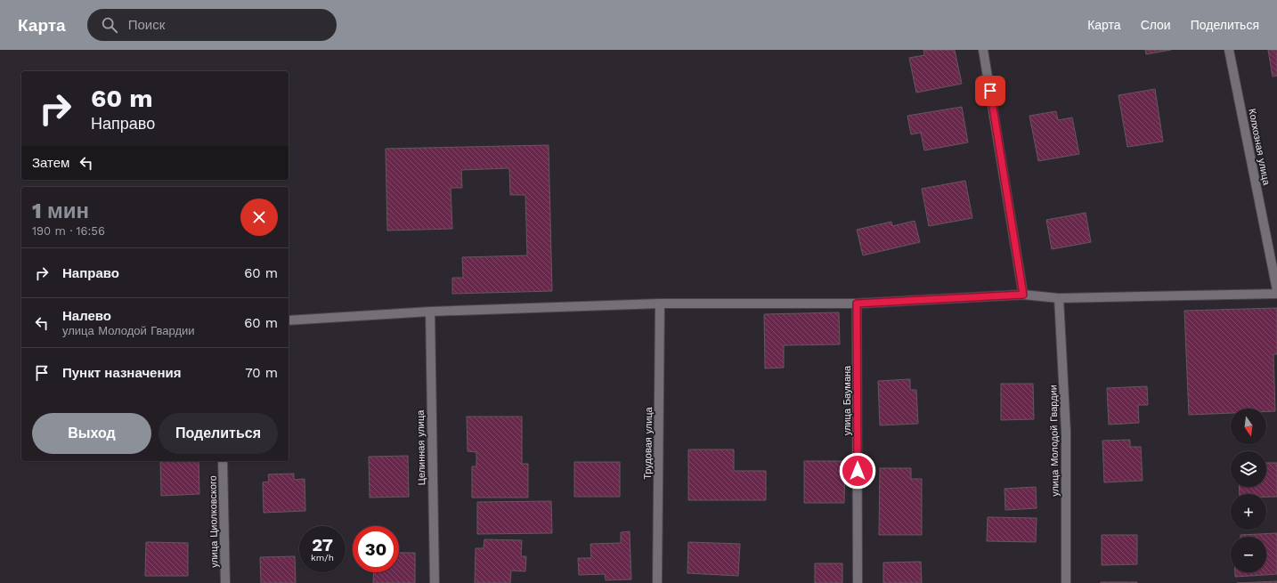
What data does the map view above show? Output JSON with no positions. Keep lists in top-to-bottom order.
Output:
{
  "streets": {
    "street": [
      "Колхозная улица",
      "улица Баумана",
      "улица Молодой Гвардии",
      "Трудовая улица",
      "Целинная улица",
      "улица Циолковского"
    ]
  },
  "north": "bottom",
  "page": {
    "header": "Карта",
    "search": "Поиск",
    "nav": ["Карта", "Слои", "Поделиться"],
    "turn": ["60 m", "Направо"],
    "then": "Затем",
    "heading": ["1 мин", "190 m · 16:56"],
    "list": [
      {
        "name": "Направо",
        "value": "60 m"
      },
      {
        "name": "Налево",
        "note": "улица Молодой Гвардии",
        "value": "60 m"
      },
      {
        "name": "Пункт назначения",
        "value": "70 m"
      }
    ],
    "buttons": ["Выход", "Поделиться"],
    "map_buttons": ["+", "−"],
    "speed": "27 km/h",
    "limit": "30"
  }
}
